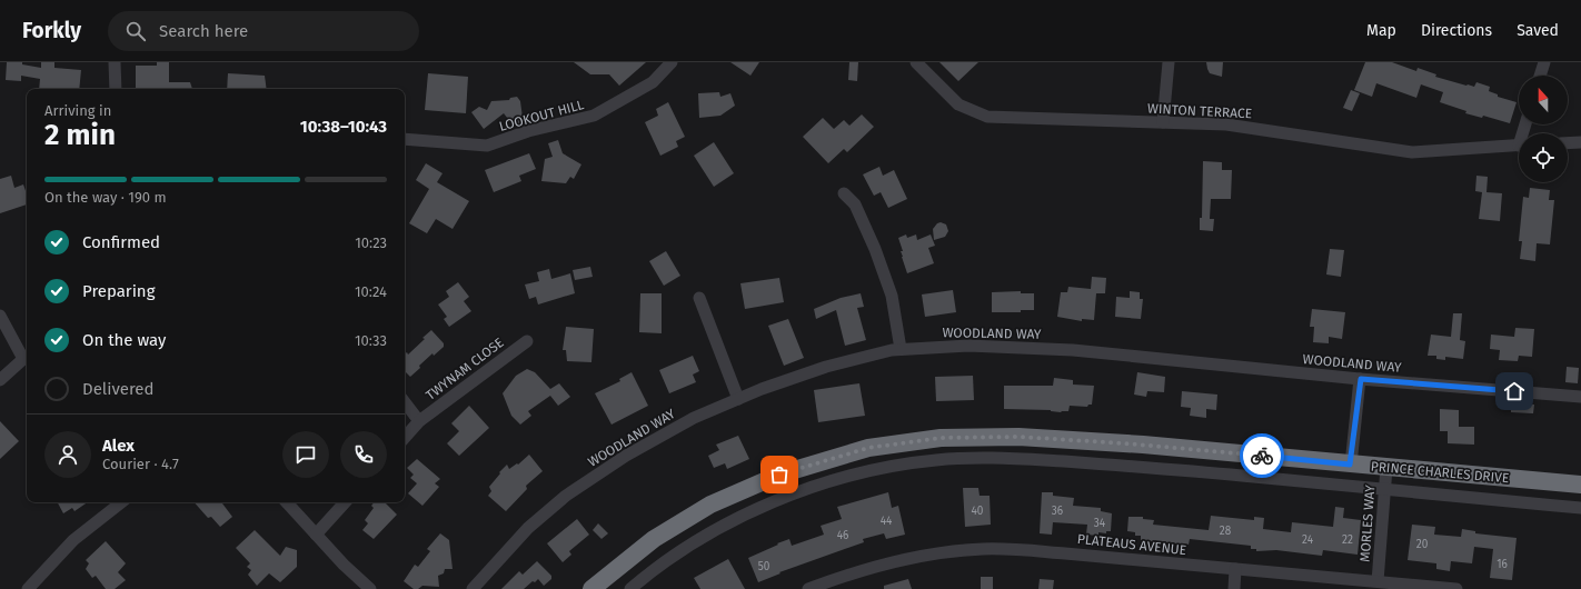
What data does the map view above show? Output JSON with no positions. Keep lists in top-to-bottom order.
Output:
{
  "streets": {
    "highway": ["PRINCE CHARLES DRIVE"],
    "street": [
      "WINTON TERRACE",
      "LOOKOUT HILL",
      "WOODLAND WAY",
      "TWYNAM CLOSE",
      "MORLES WAY",
      "PLATEAUS AVENUE"
    ]
  },
  "crossings": [
    ["PRINCE CHARLES DRIVE", "MORLES WAY"],
    ["MORLES WAY", "PLATEAUS AVENUE"]
  ],
  "house_numbers": [
    "40",
    "36",
    "44",
    "34",
    "28",
    "46",
    "24",
    "22",
    "20",
    "16",
    "50"
  ],
  "north": "top",
  "page": {
    "header": "Forkly",
    "search": "Search here",
    "nav": ["Map", "Directions", "Saved"],
    "heading": ["2 min", "Arriving in", "10:38–10:43"],
    "panel": ["Alex", "Courier · 4.7"],
    "bar": "On the way · 190 m",
    "list": [
      ["Confirmed", "10:23"],
      ["Preparing", "10:24"],
      ["On the way", "10:33"],
      "Delivered"
    ]
  }
}
